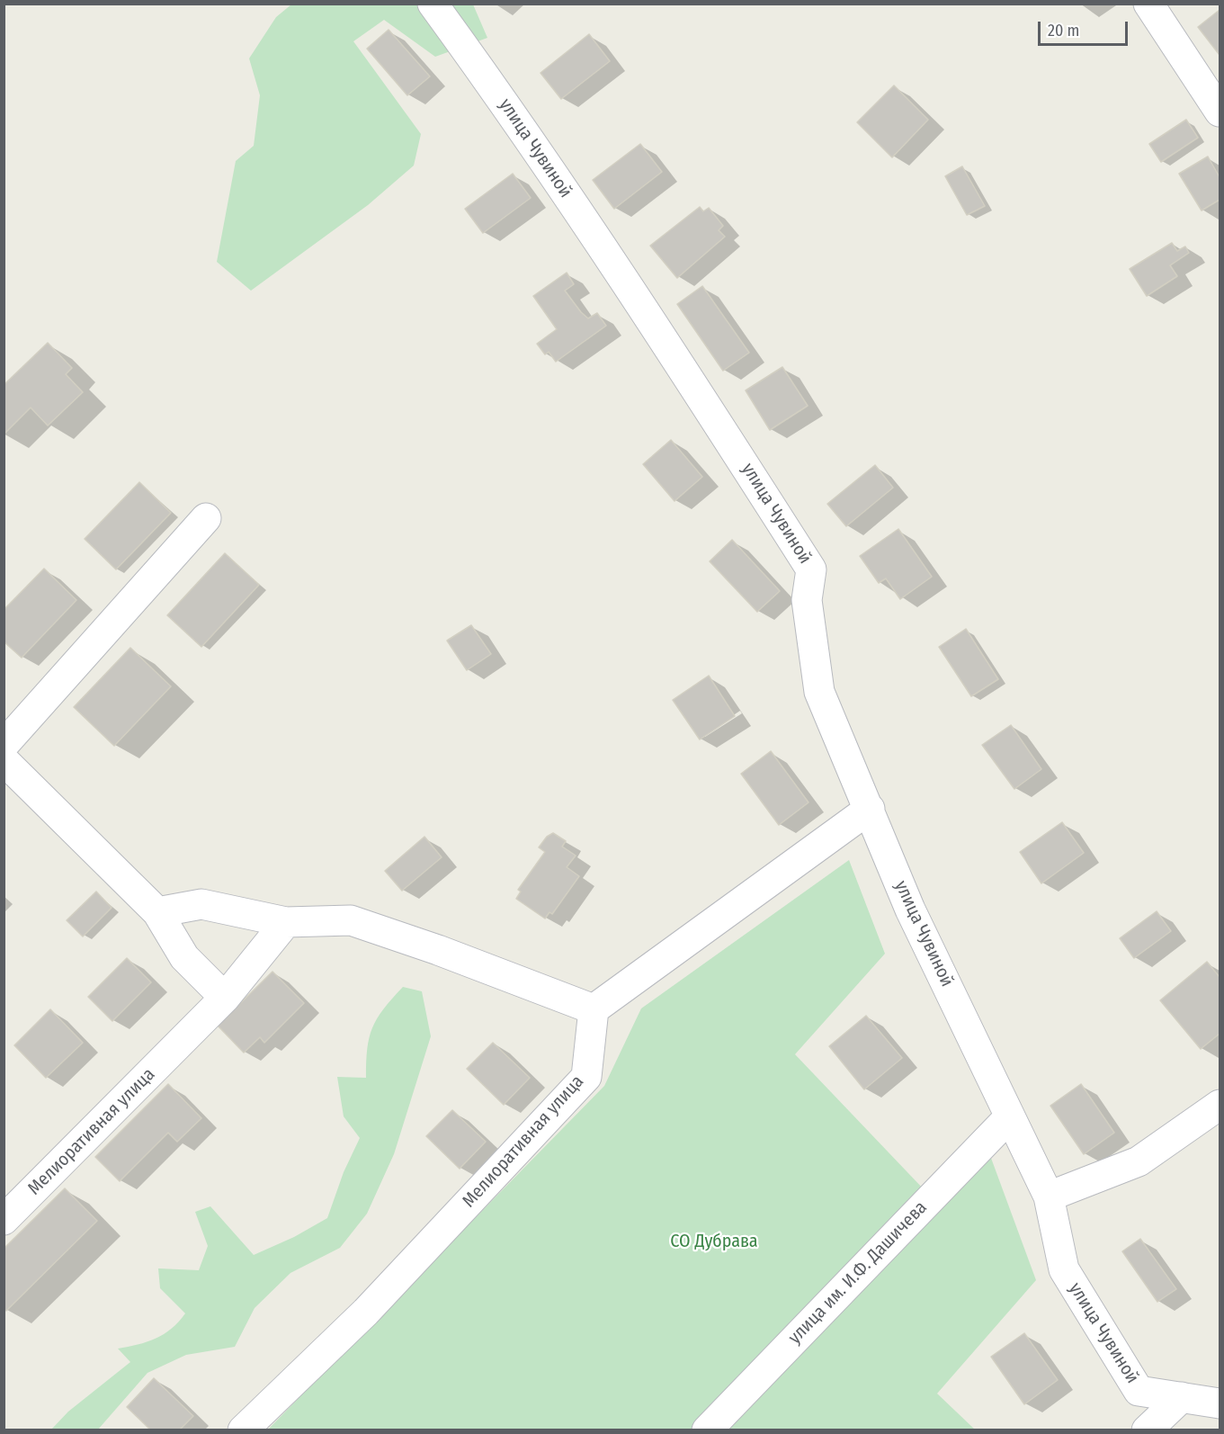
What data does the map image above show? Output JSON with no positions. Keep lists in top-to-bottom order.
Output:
{
  "streets": {
    "street": ["улица Чувиной", "Мелиоративная улица", "улица им. И.Ф. Дашичева"]
  },
  "crossings": [
    ["улица Чувиной", "улица им. И.Ф. Дашичева"]
  ],
  "parks": ["СО Дубрава"],
  "scale_bar": "20 m"
}
